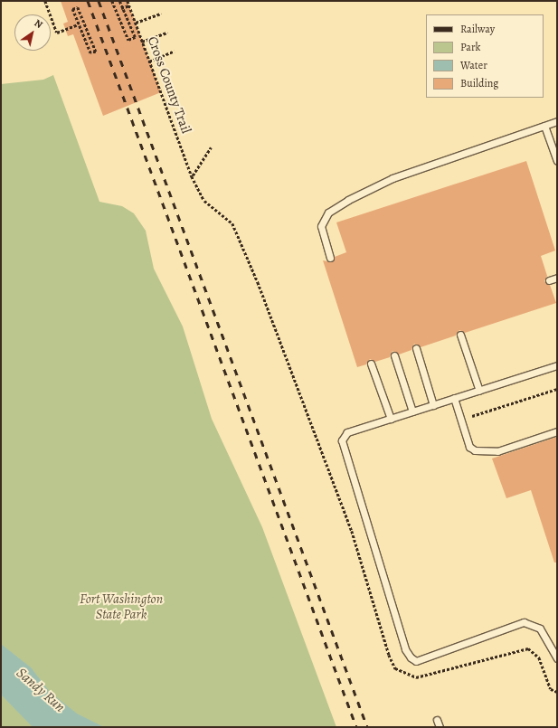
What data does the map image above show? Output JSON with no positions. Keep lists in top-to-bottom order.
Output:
{
  "streets": {
    "path": ["Cross County Trail"]
  },
  "water": ["Sandy Run"],
  "parks": ["Fort Washington State Park"],
  "legend": [
    "Railway",
    "Park",
    "Water",
    "Building"
  ],
  "north": "top right"
}
